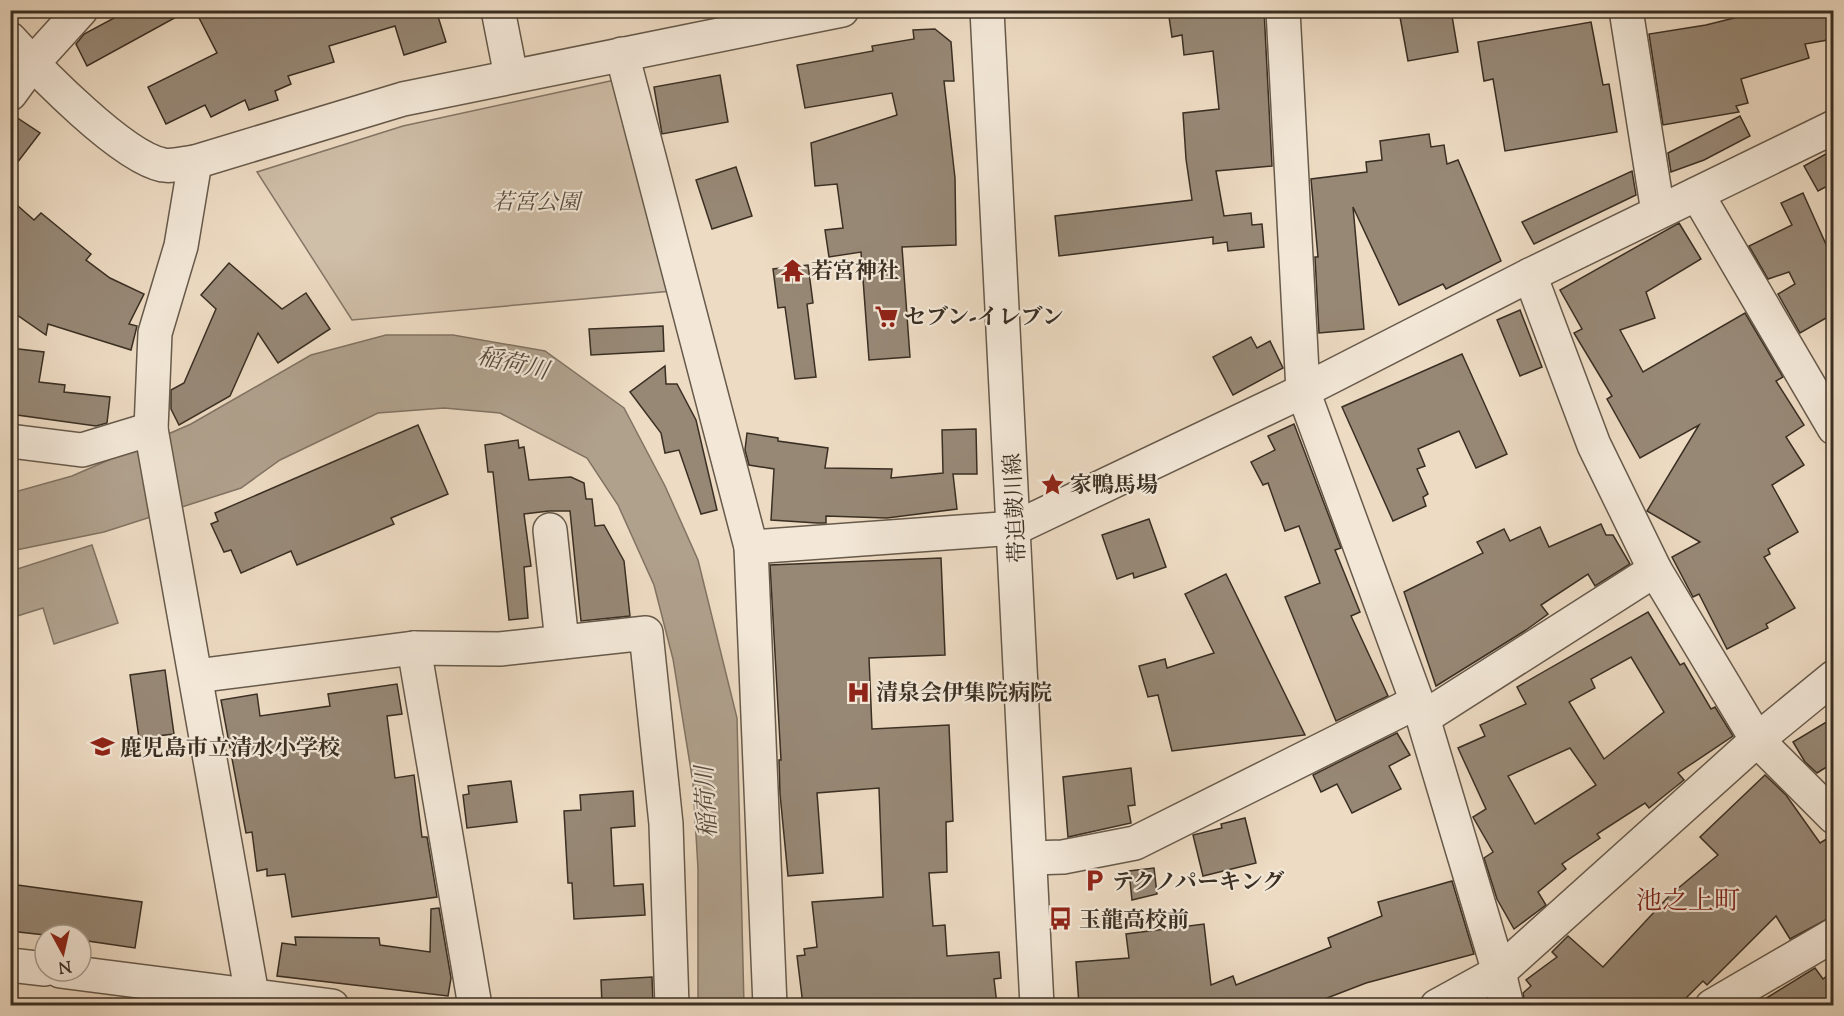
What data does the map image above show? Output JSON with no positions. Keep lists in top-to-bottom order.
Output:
{
  "streets": {
    "street": ["帯迫皷川線"]
  },
  "districts": ["池之上町"],
  "water": ["稲荷川"],
  "parks": ["若宮公園"],
  "places": {
    "temple": ["若宮神社"],
    "supermarket": ["セブン-イレブン"],
    "place": ["家鴨馬場"],
    "hospital": ["清泉会伊集院病院"],
    "school or university": ["鹿児島市立清水小学校"],
    "parking": ["テクノパーキング"],
    "bus stop": ["玉龍高校前"]
  },
  "north": "bottom"
}
